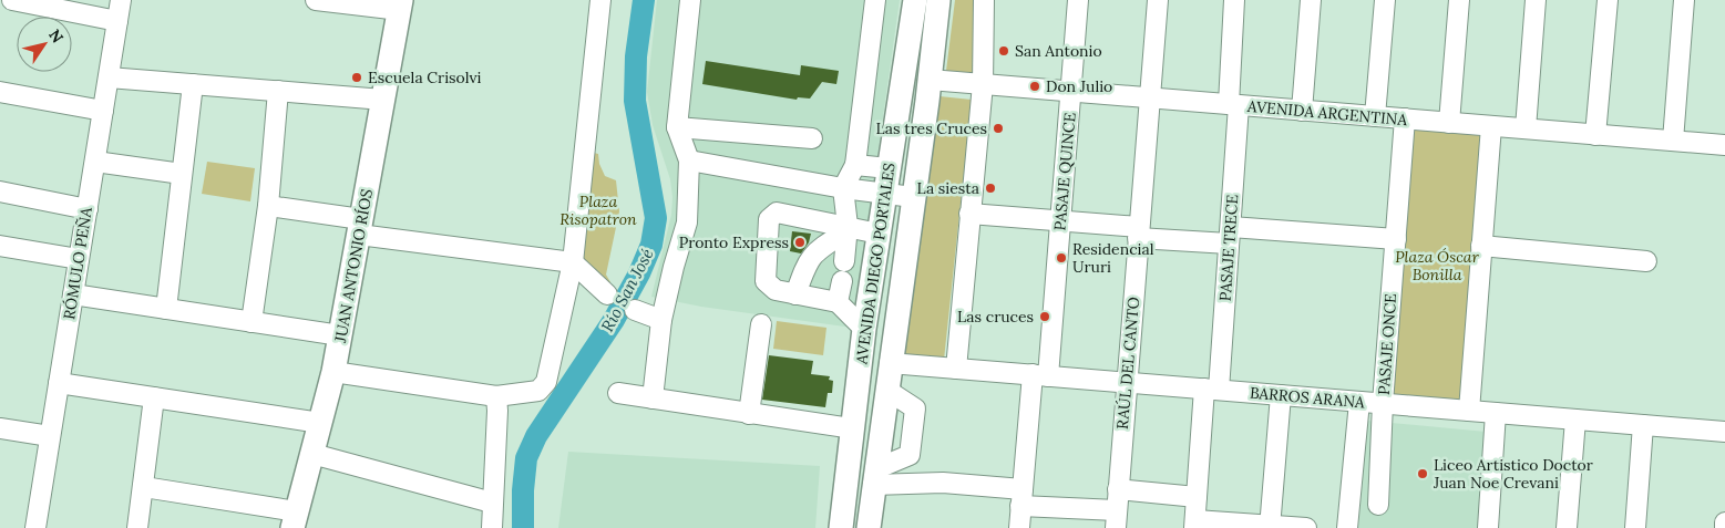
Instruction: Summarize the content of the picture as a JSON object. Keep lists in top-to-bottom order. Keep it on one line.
{"streets":{"main road":["AVENIDA DIEGO PORTALES","JUAN ANTONIO RÍOS"],"street":["AVENIDA ARGENTINA","PASAJE QUINCE","PASAJE TRECE","RÓMULO PEÑA","PASAJE ONCE","RAÚL DEL CANTO","BARROS ARANA"]},"crossings":[["AVENIDA ARGENTINA","PASAJE QUINCE"],["AVENIDA ARGENTINA","PASAJE TRECE"],["AVENIDA ARGENTINA","AVENIDA DIEGO PORTALES"],["AVENIDA ARGENTINA","PASAJE ONCE"],["AVENIDA ARGENTINA","RAÚL DEL CANTO"],["PASAJE QUINCE","BARROS ARANA"],["PASAJE TRECE","BARROS ARANA"],["AVENIDA DIEGO PORTALES","BARROS ARANA"],["PASAJE ONCE","BARROS ARANA"],["RAÚL DEL CANTO","BARROS ARANA"]],"water":["Río San José"],"parks":["Plaza Risopatron","Plaza Óscar Bonilla"],"places":["San Antonio","Escuela Crisolvi","Don Julio","Las tres Cruces","La siesta","Pronto Express","Residencial Ururi","Las cruces","Liceo Artistico Doctor Juan Noe Crevani"],"north":"top right"}
